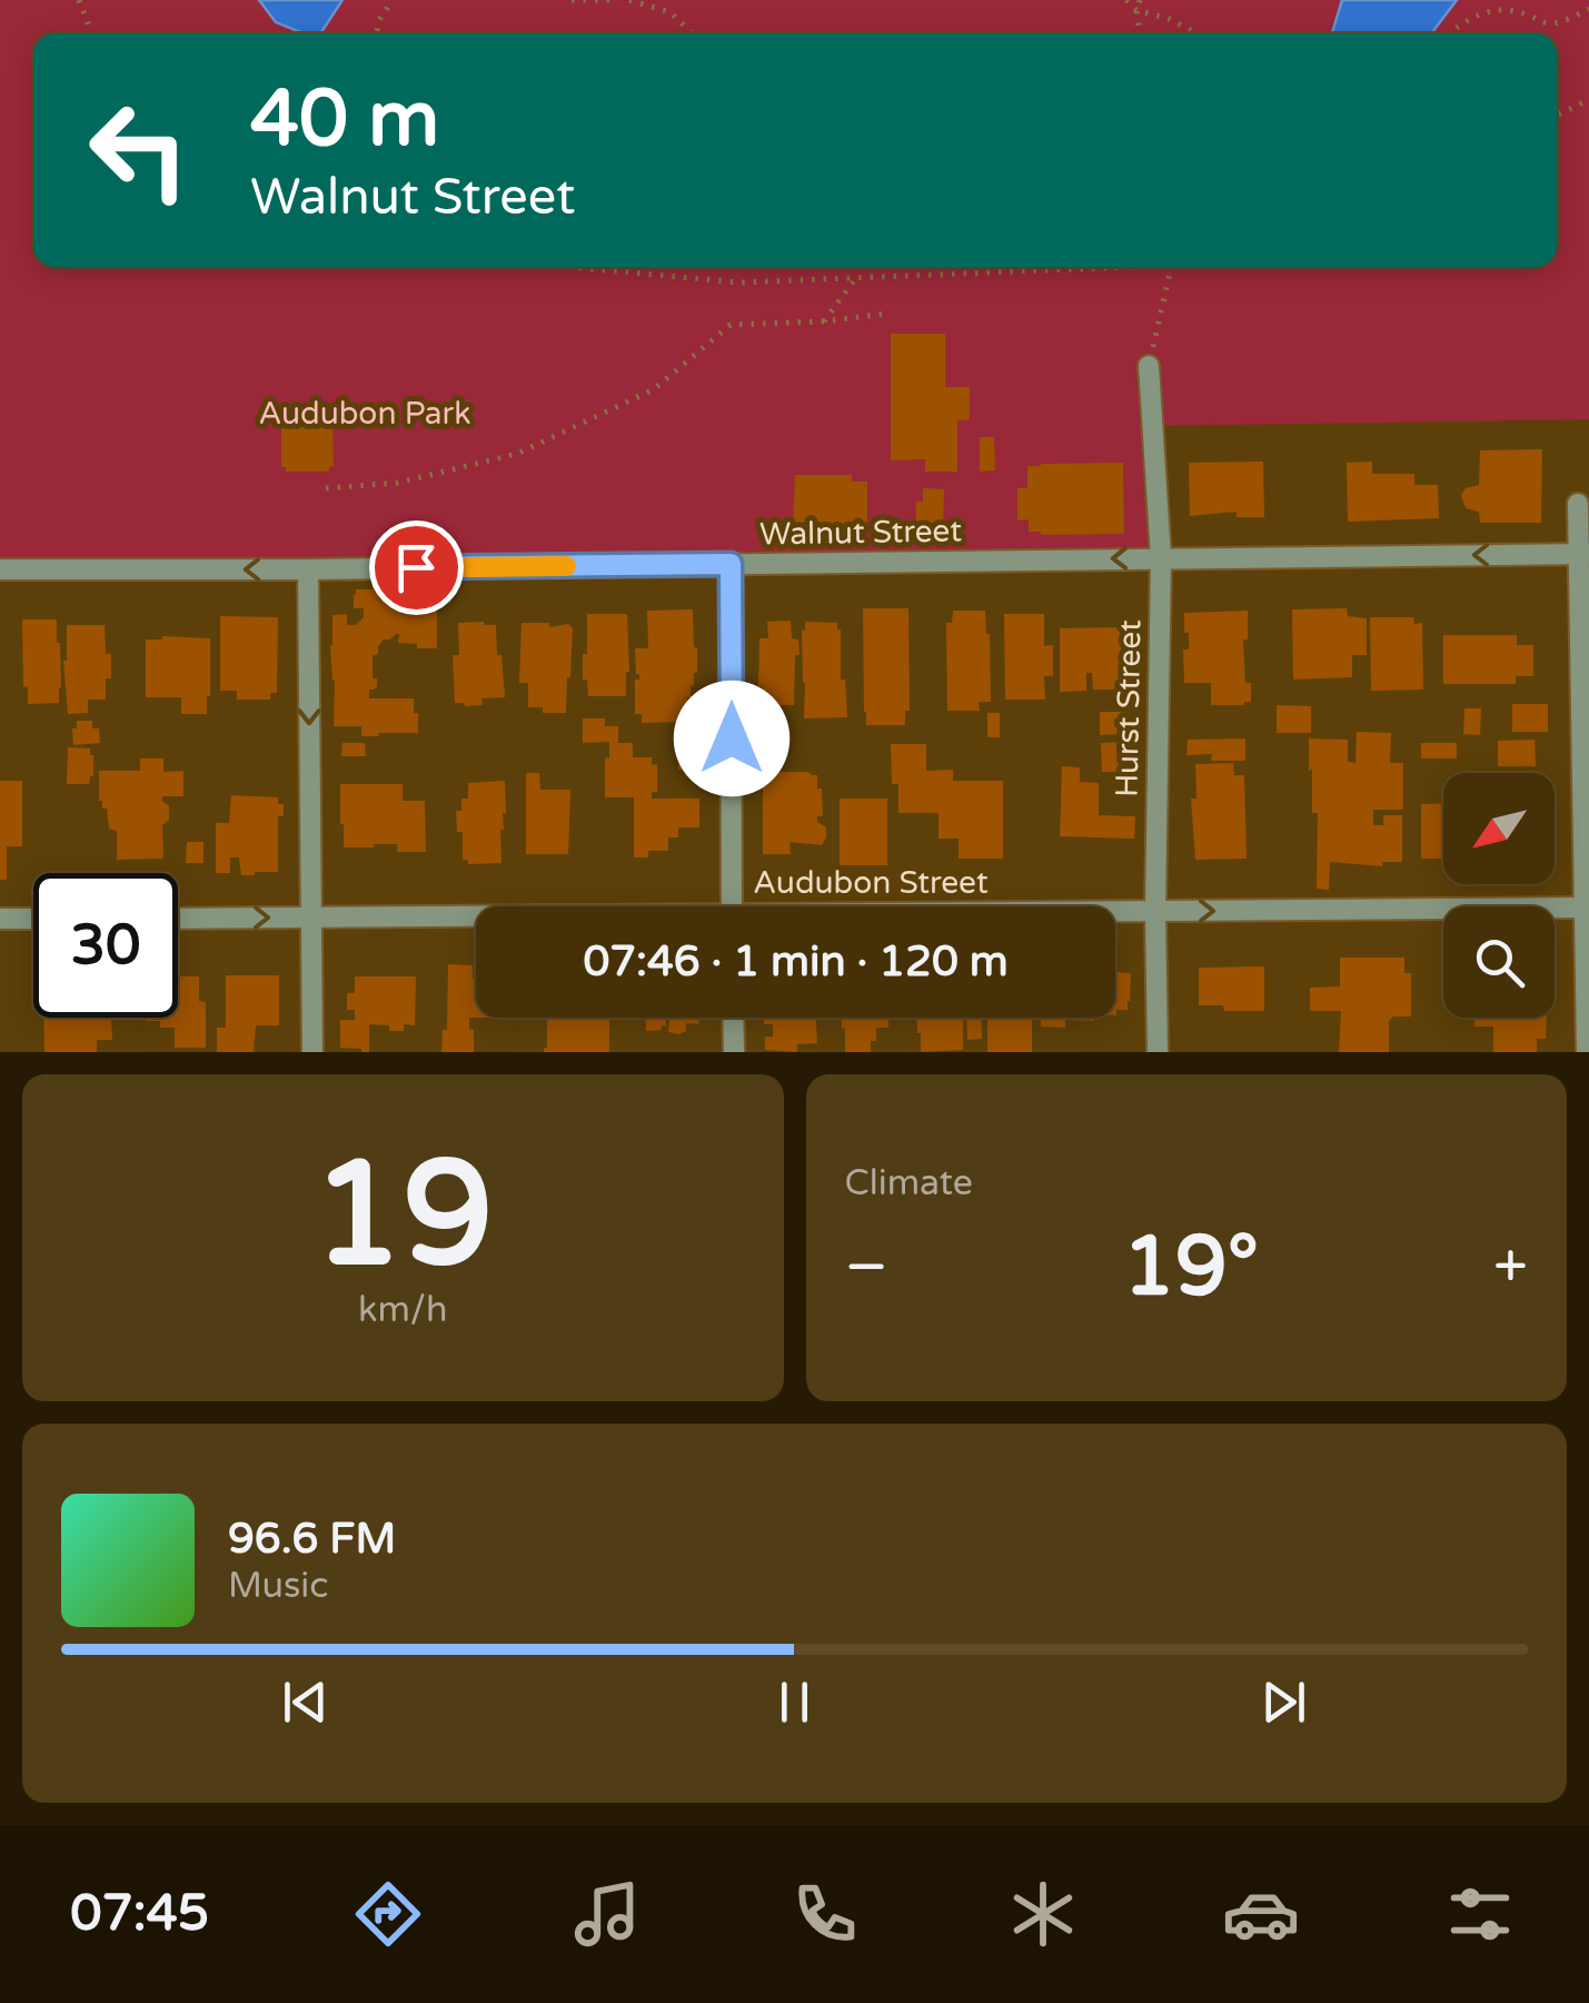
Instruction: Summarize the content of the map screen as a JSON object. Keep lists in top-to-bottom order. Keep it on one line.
{"streets":{"street":["Walnut Street","Hurst Street","Audubon Street"]},"crossings":[["Walnut Street","Hurst Street"],["Hurst Street","Audubon Street"]],"one_way":["Walnut Street","Audubon Street"],"parks":["Audubon Park"],"north":"bottom left","page":{"turn":["40 m","Walnut Street"],"limit":"30","trip":"07:46 · 1 min · 120 m","tile":[["19","km/h"],"Climate"],"heat":["−","19°","+"],"song":["96.6 FM","Music"],"tabs":"07:45"}}
